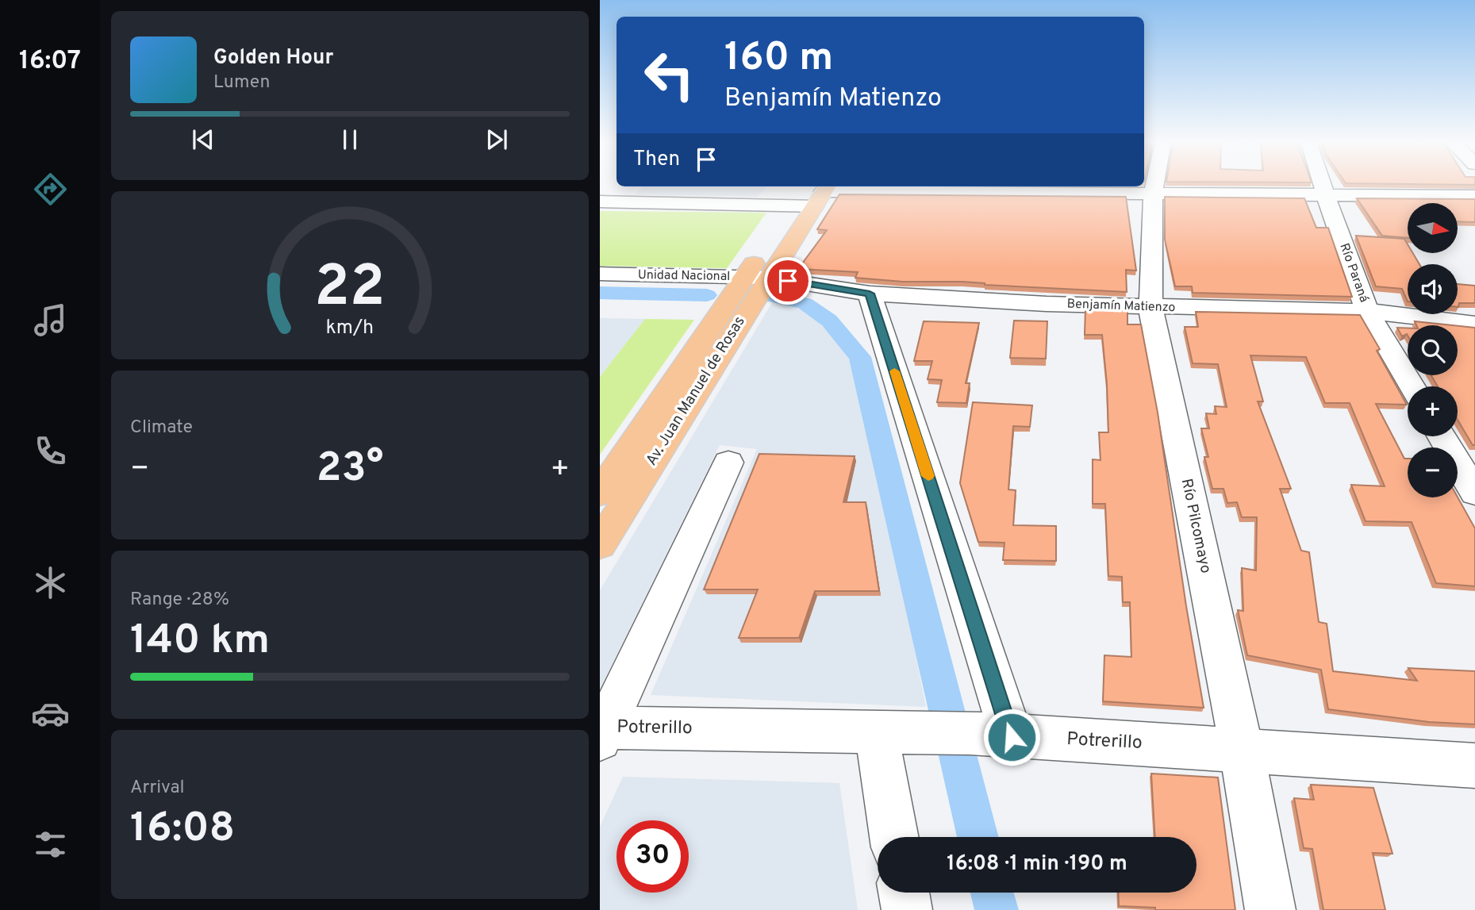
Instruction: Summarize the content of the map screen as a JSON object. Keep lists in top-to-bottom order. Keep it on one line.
{"streets":{"main road":["Av. Juan Manuel de Rosas"],"street":["Río Paraná","Unidad Nacional","Benjamín Matienzo","Río Pilcomayo","Potrerillo"]},"crossings":[["Río Paraná","Benjamín Matienzo"],["Unidad Nacional","Benjamín Matienzo"],["Unidad Nacional","Av. Juan Manuel de Rosas"],["Benjamín Matienzo","Av. Juan Manuel de Rosas"],["Benjamín Matienzo","Río Pilcomayo"],["Río Pilcomayo","Potrerillo"]],"north":"right","page":{"tabs":"16:07","turn":["160 m","Benjamín Matienzo"],"song":["Golden Hour","Lumen"],"then":"Then","map_buttons":["+","−"],"tile":["Climate",["Range · 28%","140 km"],["Arrival","16:08"]],"heat":["−","23°","+"],"limit":"30","trip":"16:08 · 1 min · 190 m","gauge":["22","km/h"]}}
